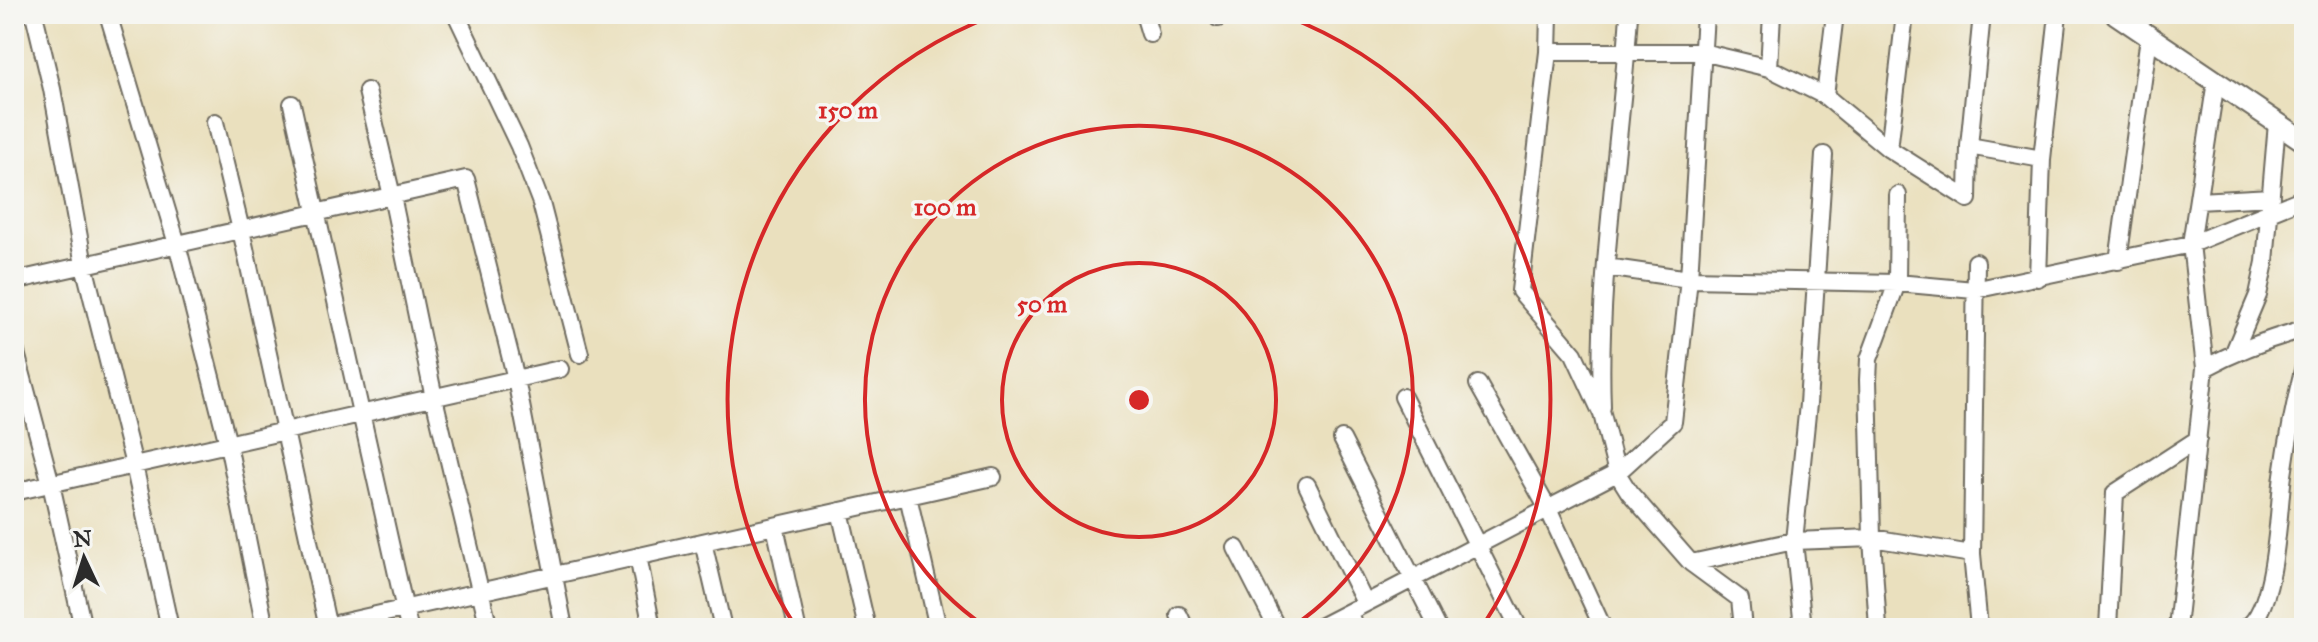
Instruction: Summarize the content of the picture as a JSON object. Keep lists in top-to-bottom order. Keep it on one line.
{"north":"top","rings":["150 m","100 m","50 m"]}
